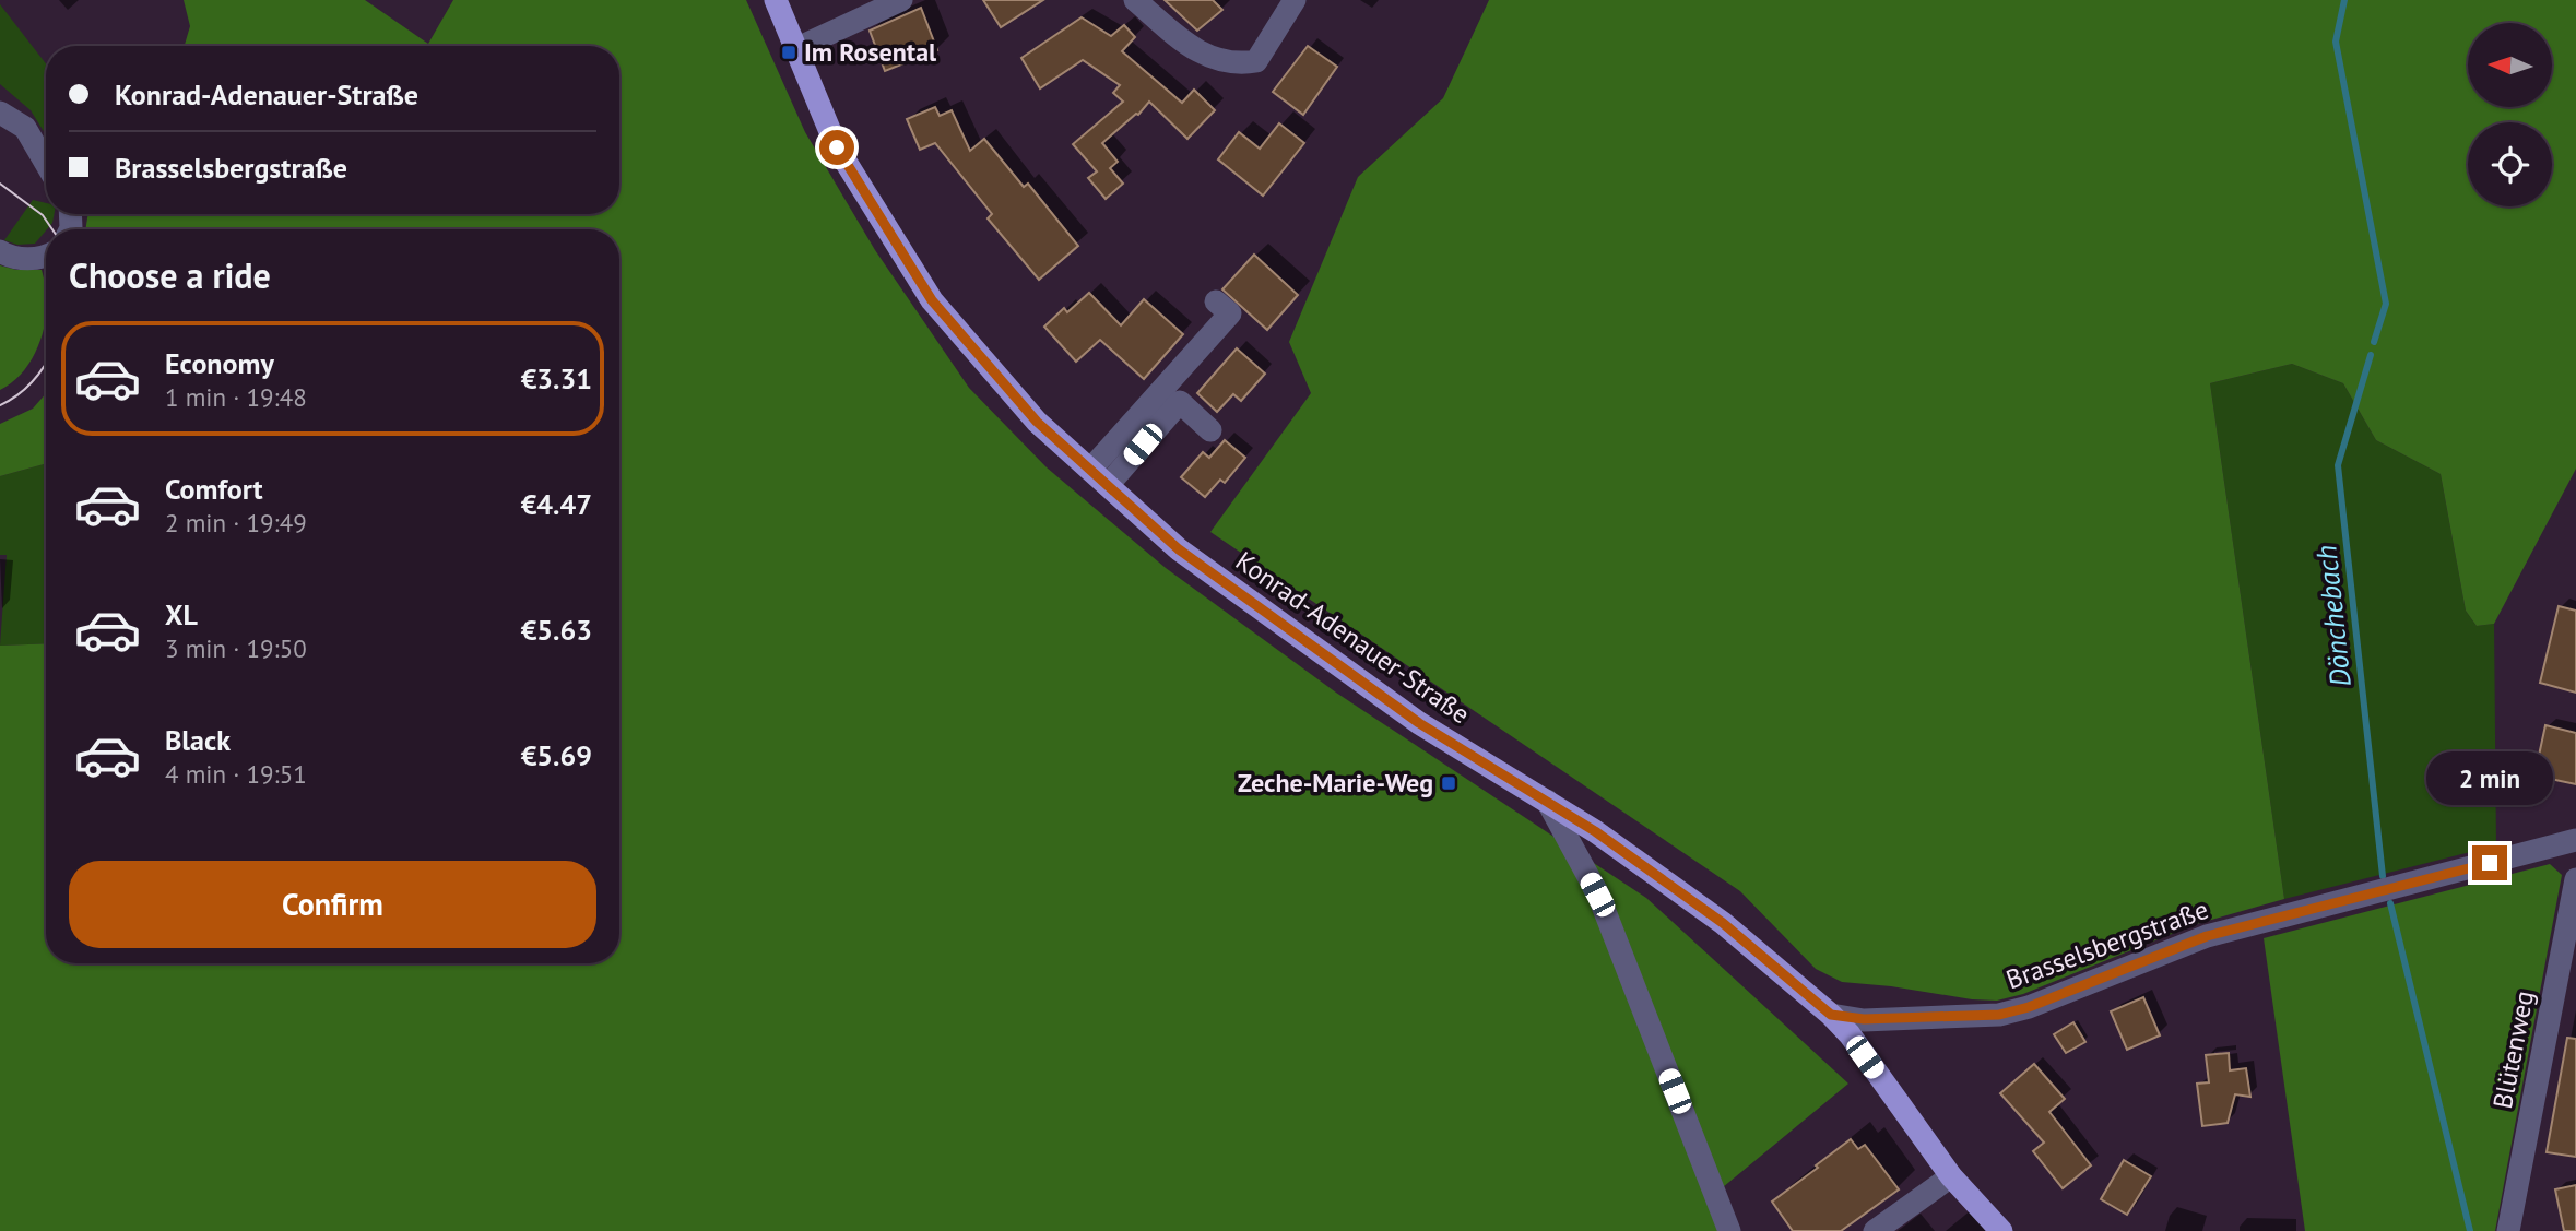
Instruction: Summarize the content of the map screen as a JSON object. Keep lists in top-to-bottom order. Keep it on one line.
{"streets":{"main road":["Konrad-Adenauer-Straße"],"street":["Brasselsbergstraße","Blütenweg"]},"crossings":[["Konrad-Adenauer-Straße","Brasselsbergstraße"]],"water":["Dönchebach"],"places":{"transit":["Im Rosental","Zeche-Marie-Weg"]},"north":"left","page":{"banner":["Konrad-Adenauer-Straße","Brasselsbergstraße"],"heading":"Choose a ride","list":[{"name":"Economy","note":"1 min · 19:48","value":"€3.31"},{"name":"Comfort","note":"2 min · 19:49","value":"€4.47"},{"name":"XL","note":"3 min · 19:50","value":"€5.63"},{"name":"Black","note":"4 min · 19:51","value":"€5.69"}],"bubble":"2 min","buttons":"Confirm"}}
